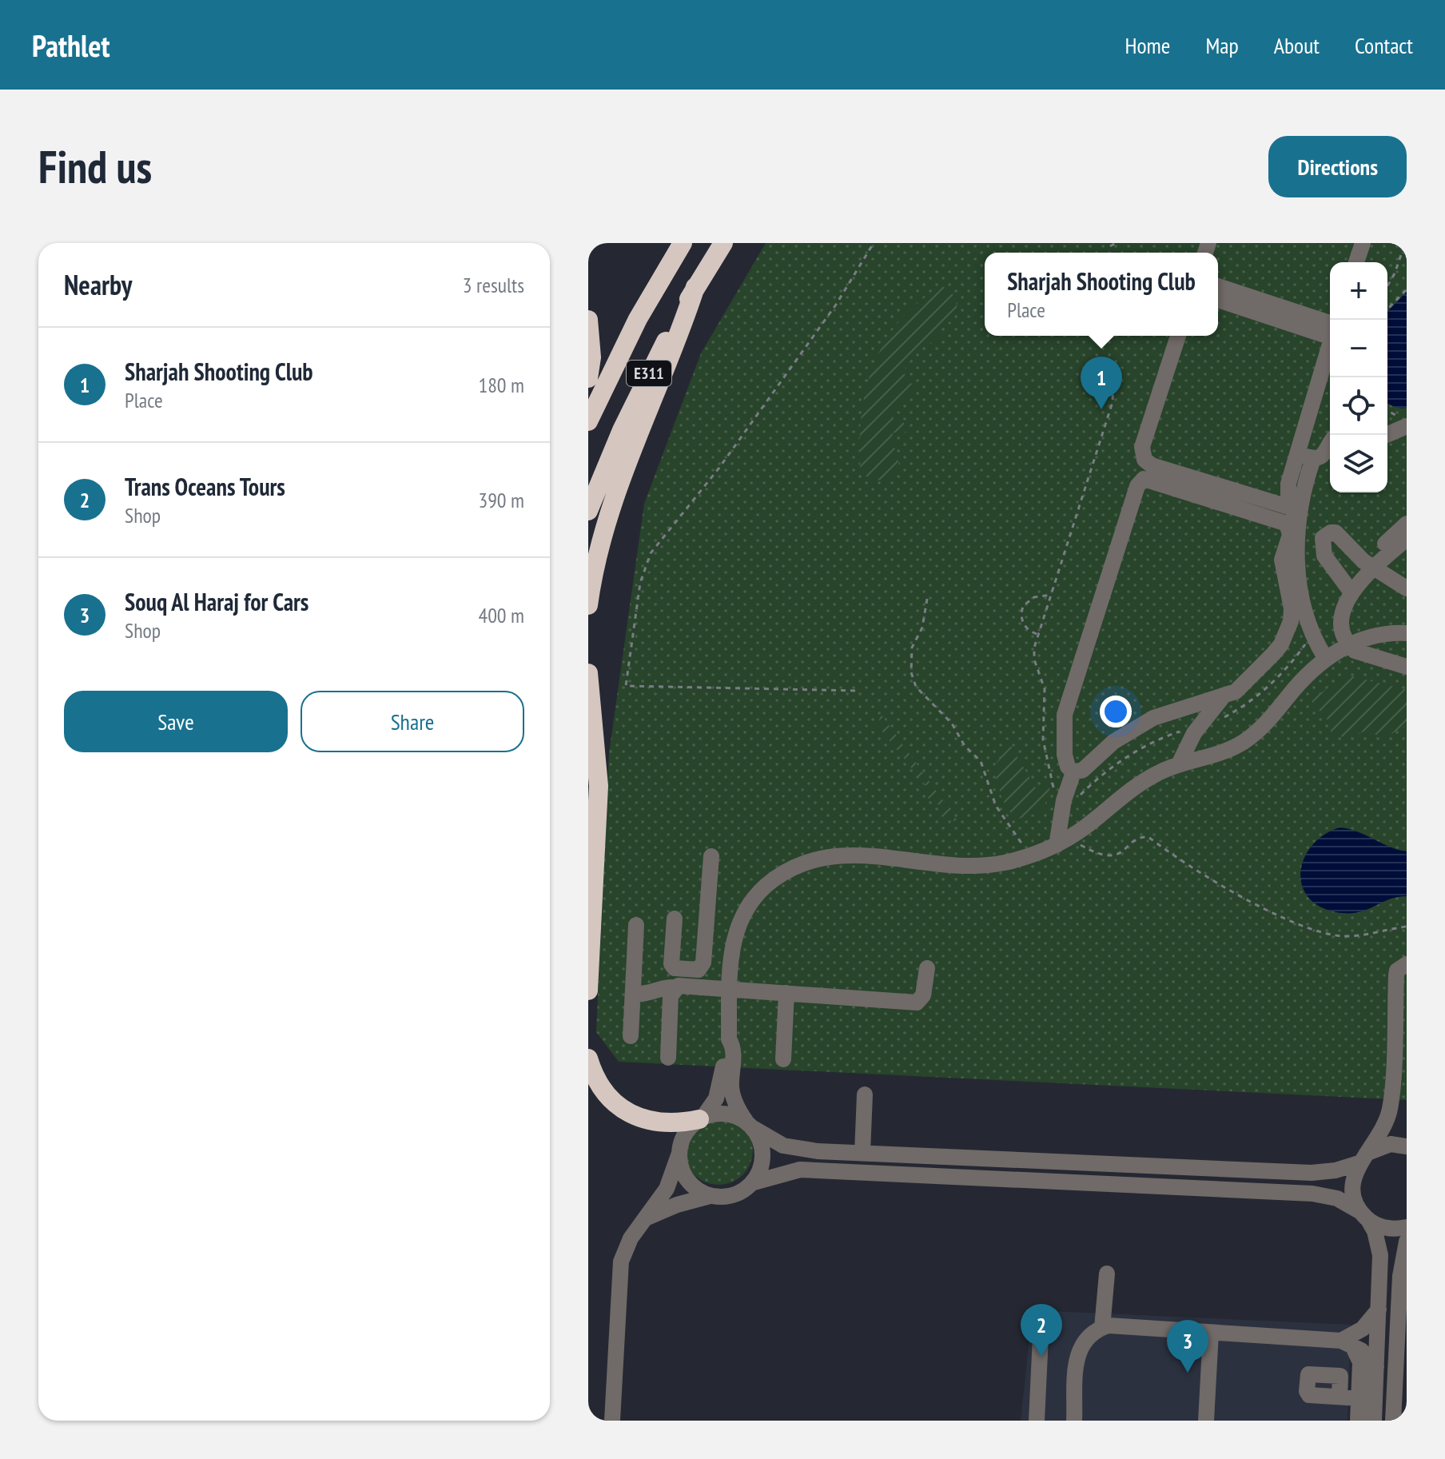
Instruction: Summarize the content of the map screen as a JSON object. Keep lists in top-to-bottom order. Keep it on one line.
{"streets":{"highway":["E311"]},"page":{"header":"Pathlet","nav":["Home","Map","About","Contact"],"buttons":["Directions",["Save","Share"]],"title":"Find us","heading":["Nearby","3 results"],"popup":["Sharjah Shooting Club","Place"],"map_buttons":["+","−"],"list":[{"mark":"1","name":"Sharjah Shooting Club","note":"Place","value":"180 m"},{"mark":"2","name":"Trans Oceans Tours","note":"Shop","value":"390 m"},{"mark":"3","name":"Souq Al Haraj for Cars","note":"Shop","value":"400 m"}],"pins":["1","2","3"]}}
